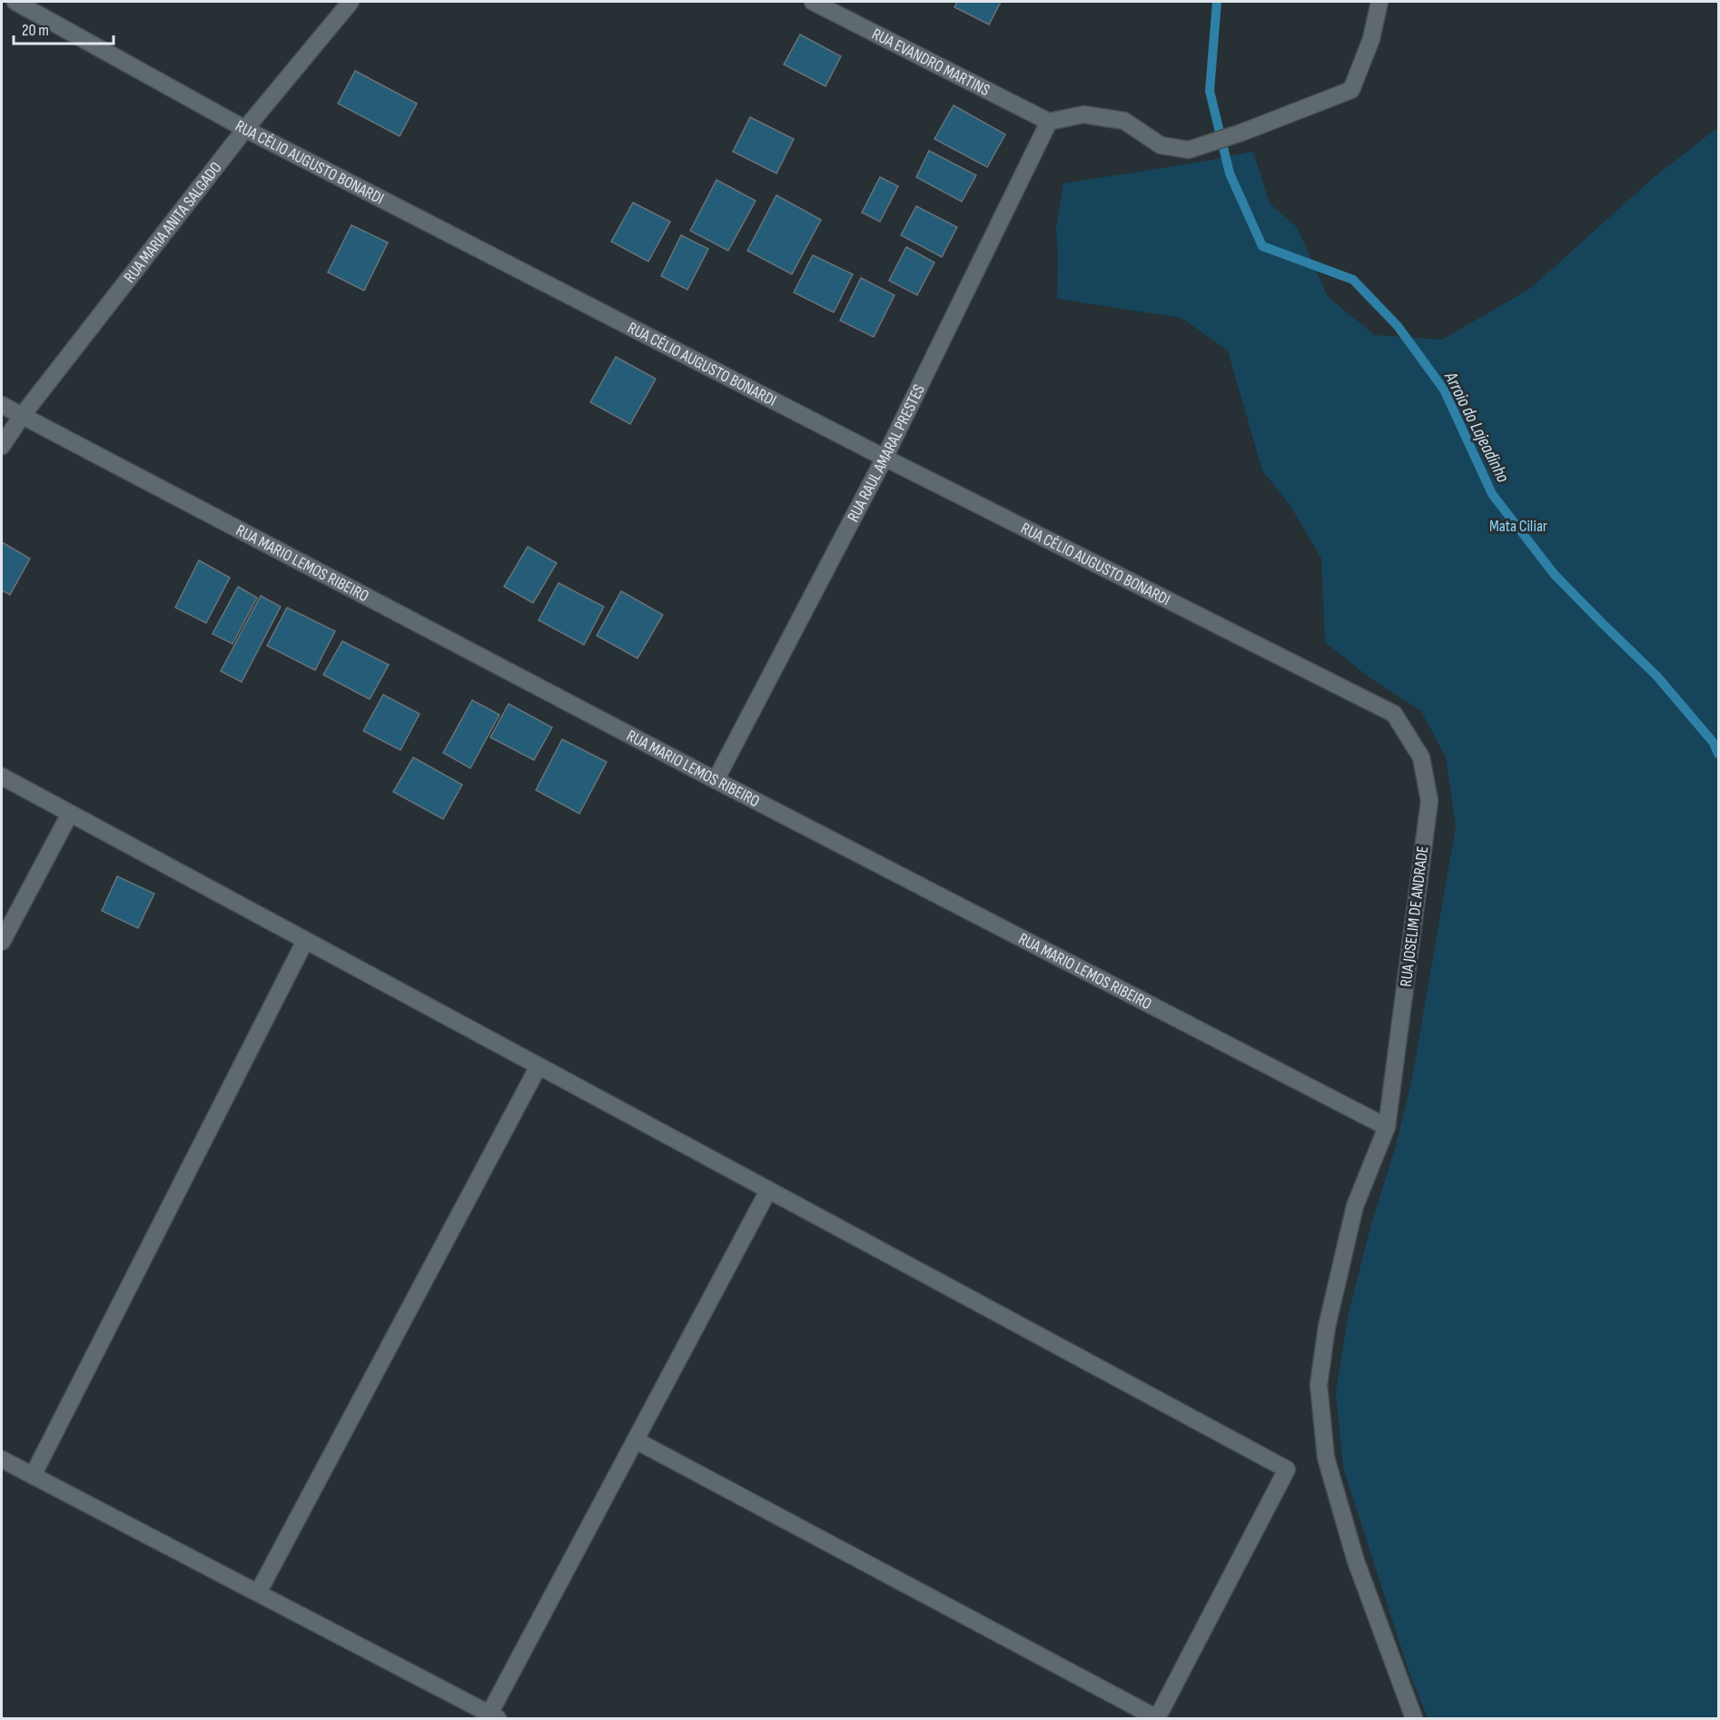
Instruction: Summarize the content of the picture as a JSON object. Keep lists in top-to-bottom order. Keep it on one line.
{"streets":{"street":["RUA EVANDRO MARTINS","RUA CÉLIO AUGUSTO BONARDI","RUA MARIA ANITA SALGADO","RUA RAUL AMARAL PRESTES","RUA MARIO LEMOS RIBEIRO","RUA JOSELIM DE ANDRADE"]},"crossings":[["RUA EVANDRO MARTINS","RUA RAUL AMARAL PRESTES"],["RUA CÉLIO AUGUSTO BONARDI","RUA MARIA ANITA SALGADO"],["RUA CÉLIO AUGUSTO BONARDI","RUA RAUL AMARAL PRESTES"],["RUA CÉLIO AUGUSTO BONARDI","RUA JOSELIM DE ANDRADE"],["RUA MARIA ANITA SALGADO","RUA MARIO LEMOS RIBEIRO"],["RUA RAUL AMARAL PRESTES","RUA MARIO LEMOS RIBEIRO"],["RUA MARIO LEMOS RIBEIRO","RUA JOSELIM DE ANDRADE"]],"water":["Arroio do Lajeadinho"],"parks":["Mata Ciliar"],"scale_bar":"20 m"}
